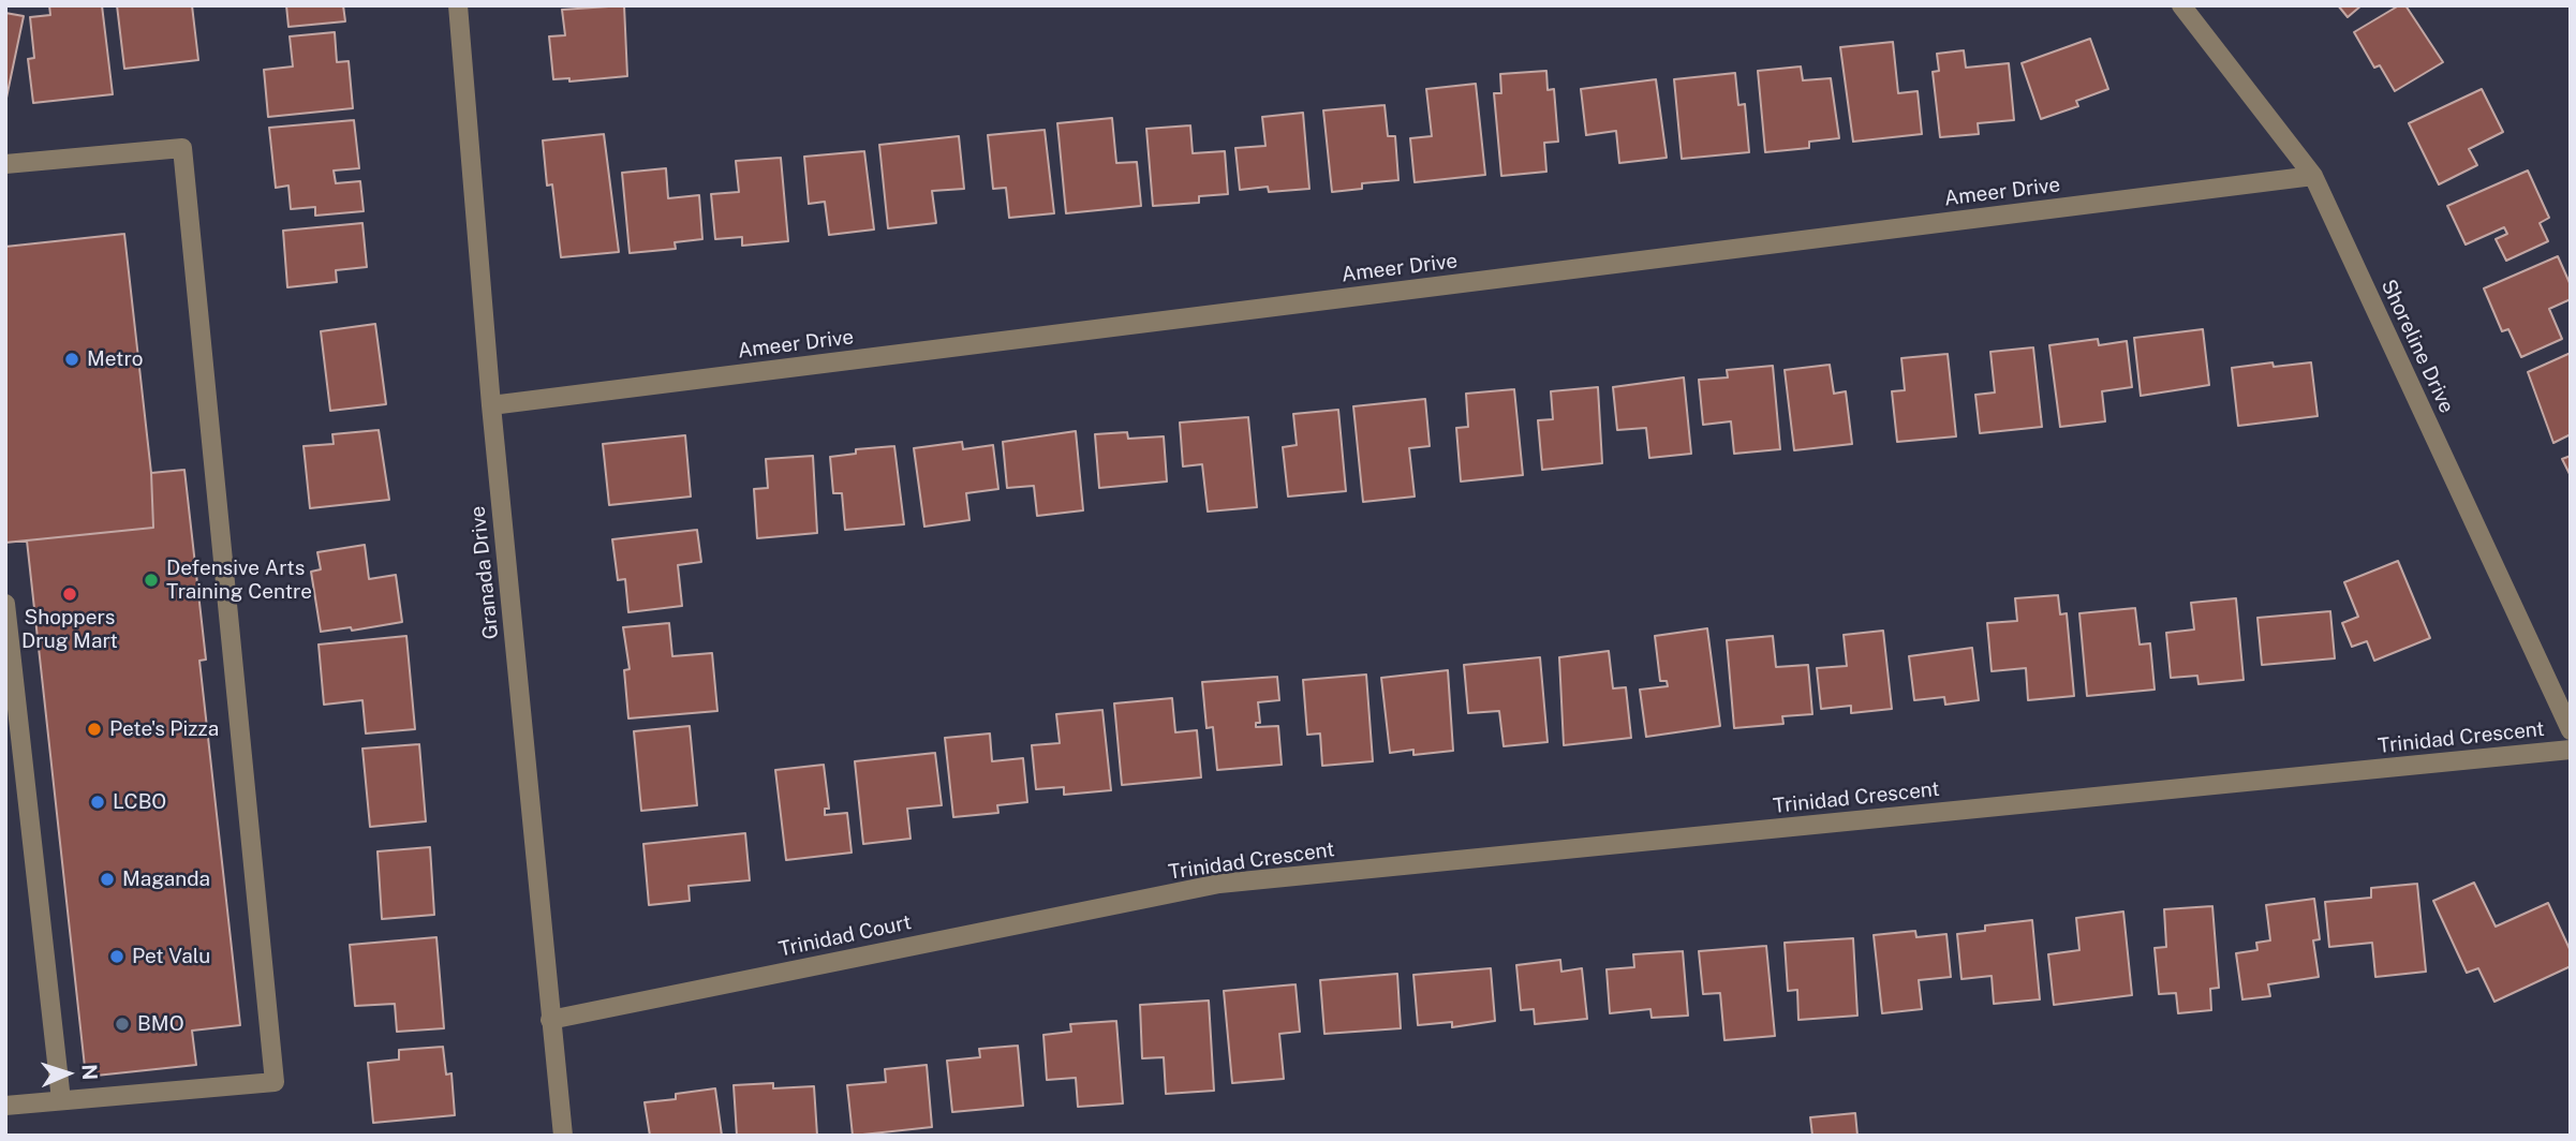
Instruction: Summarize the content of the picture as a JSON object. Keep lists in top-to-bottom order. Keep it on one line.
{"streets":{"street":["Ameer Drive","Shoreline Drive","Granada Drive","Trinidad Crescent","Trinidad Court"]},"crossings":[["Ameer Drive","Shoreline Drive"],["Ameer Drive","Granada Drive"],["Granada Drive","Trinidad Court"],["Trinidad Crescent","Trinidad Court"]],"places":["Metro","Defensive Arts Training Centre","Shoppers Drug Mart","Pete's Pizza","LCBO","Maganda","Pet Valu","BMO"],"north":"right"}
